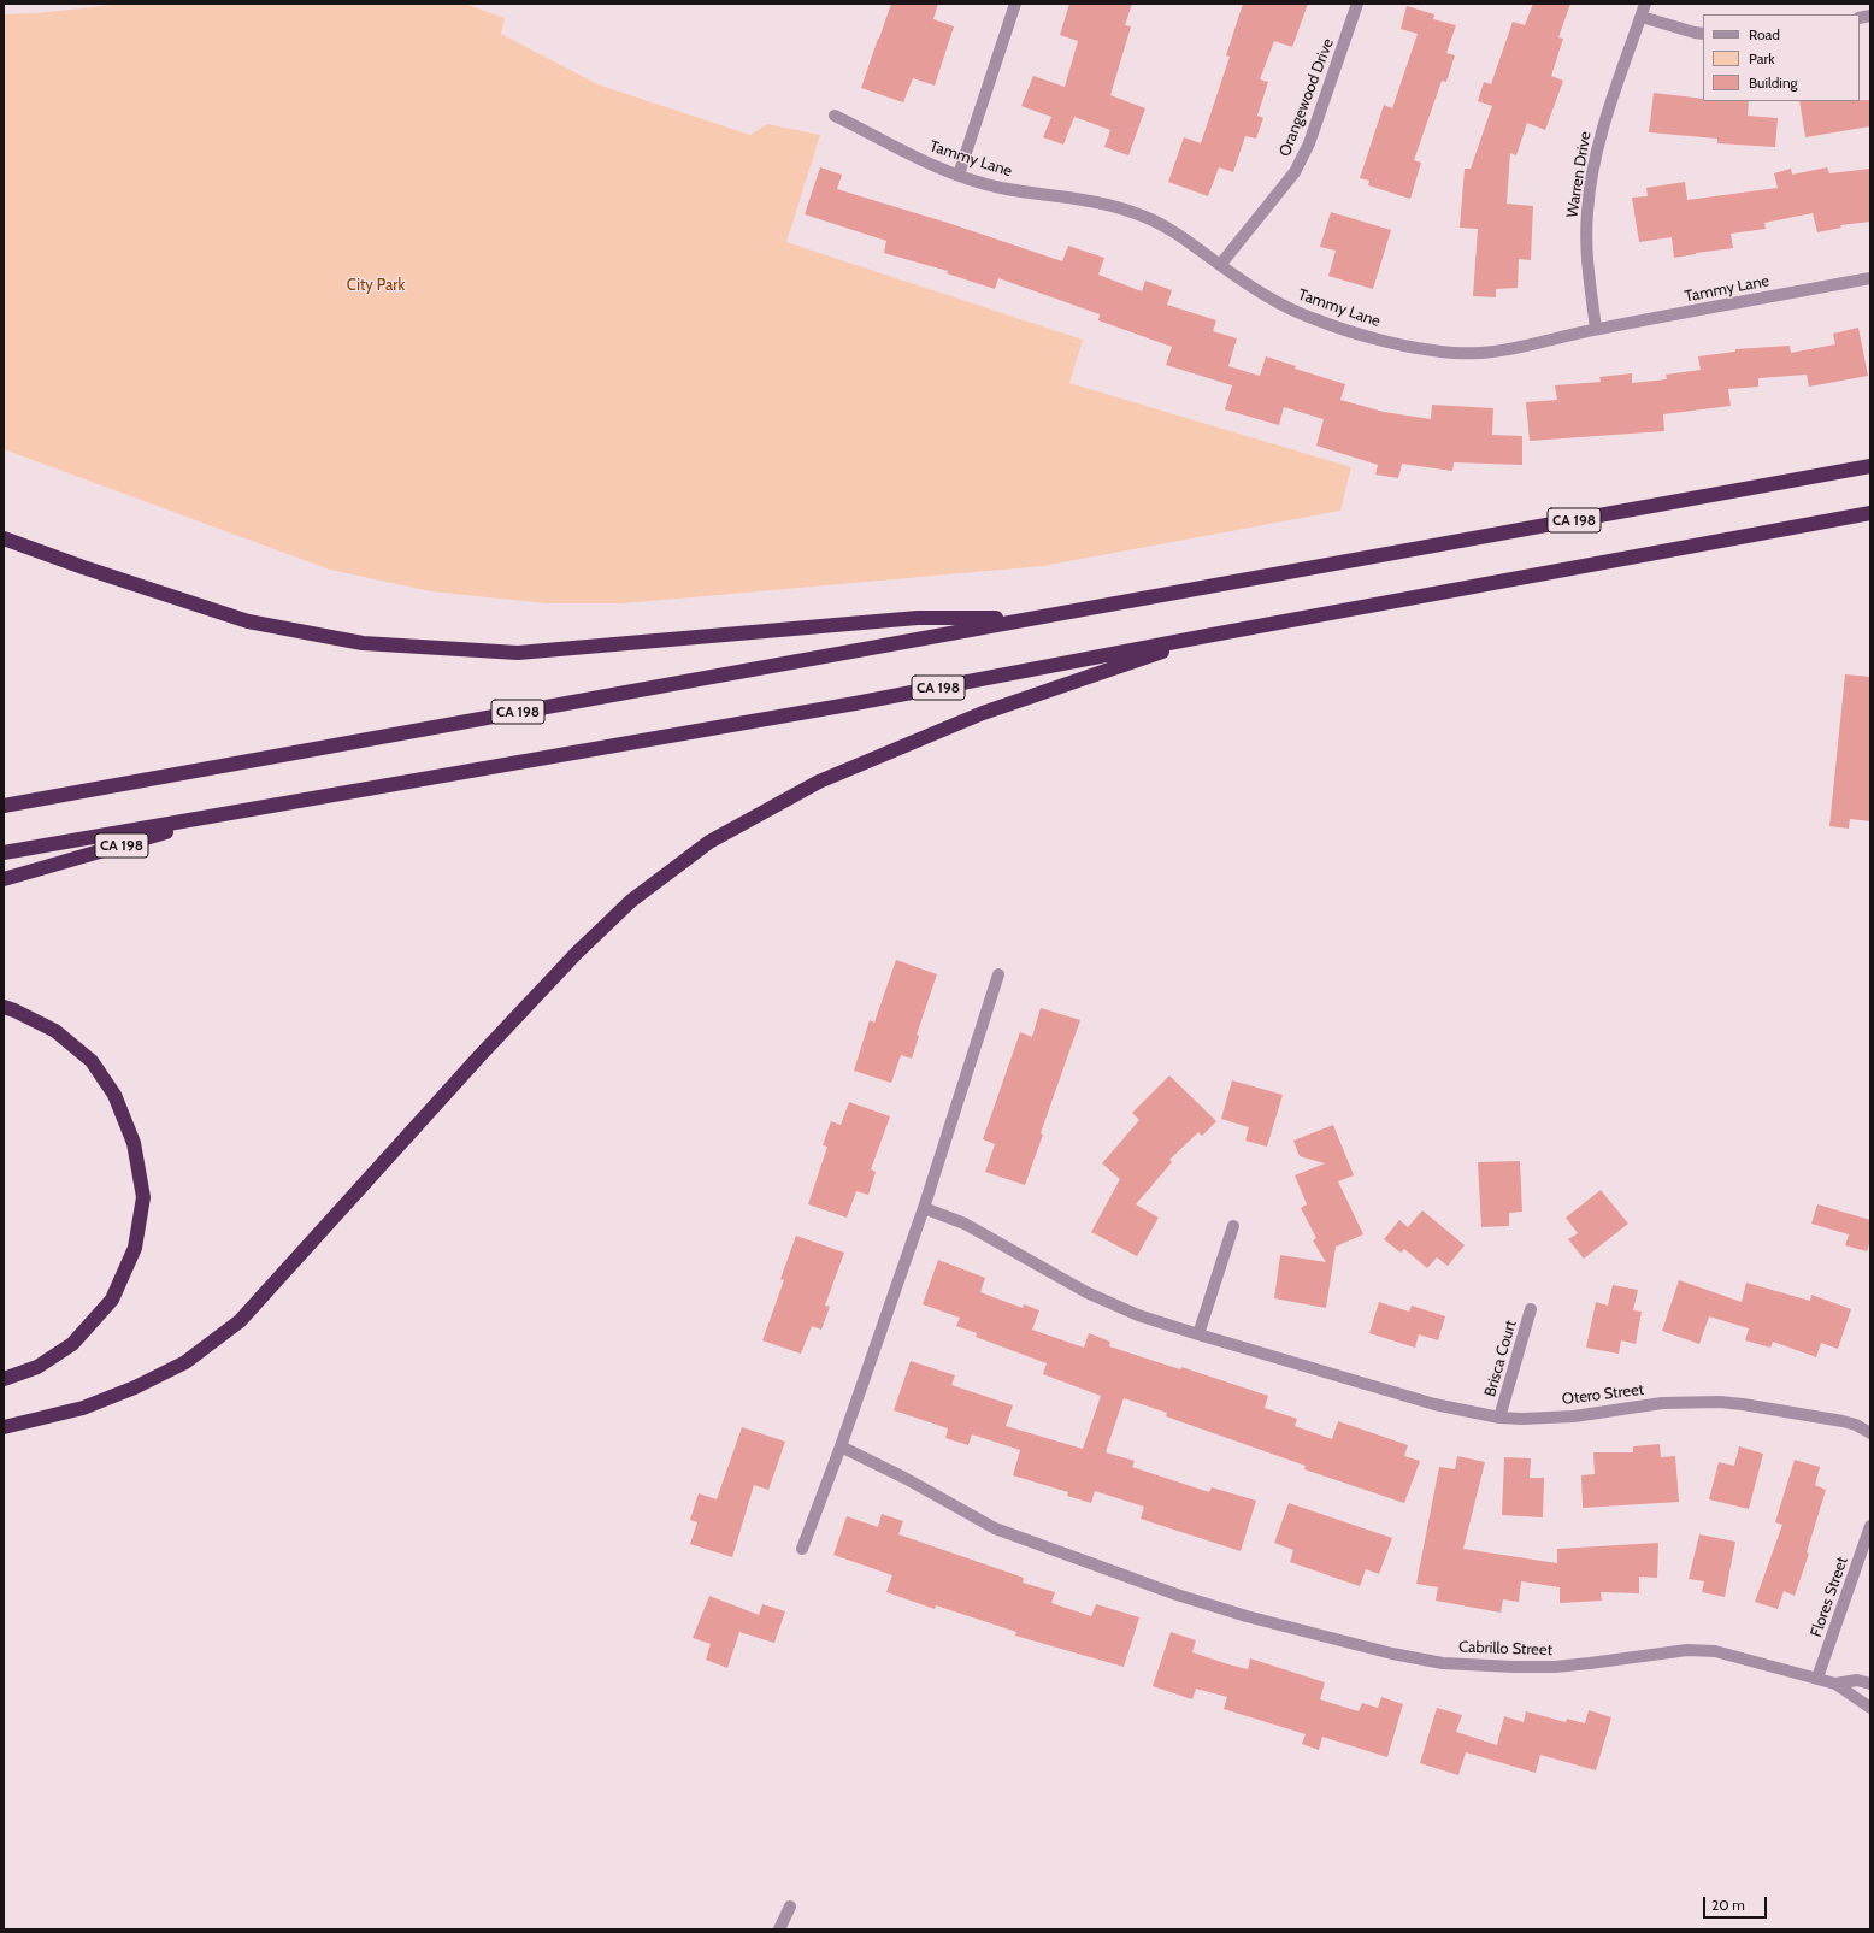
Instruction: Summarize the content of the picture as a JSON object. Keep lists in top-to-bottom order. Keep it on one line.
{"streets":{"highway":["CA 198"],"street":["Orangewood Drive","Tammy Lane","Warren Drive","Brisca Court","Otero Street","Flores Street","Cabrillo Street"]},"crossings":[["Orangewood Drive","Tammy Lane"],["Tammy Lane","Warren Drive"],["Brisca Court","Otero Street"],["Flores Street","Cabrillo Street"]],"parks":["City Park"],"legend":["Road","Park","Building"],"scale_bar":"20 m"}
